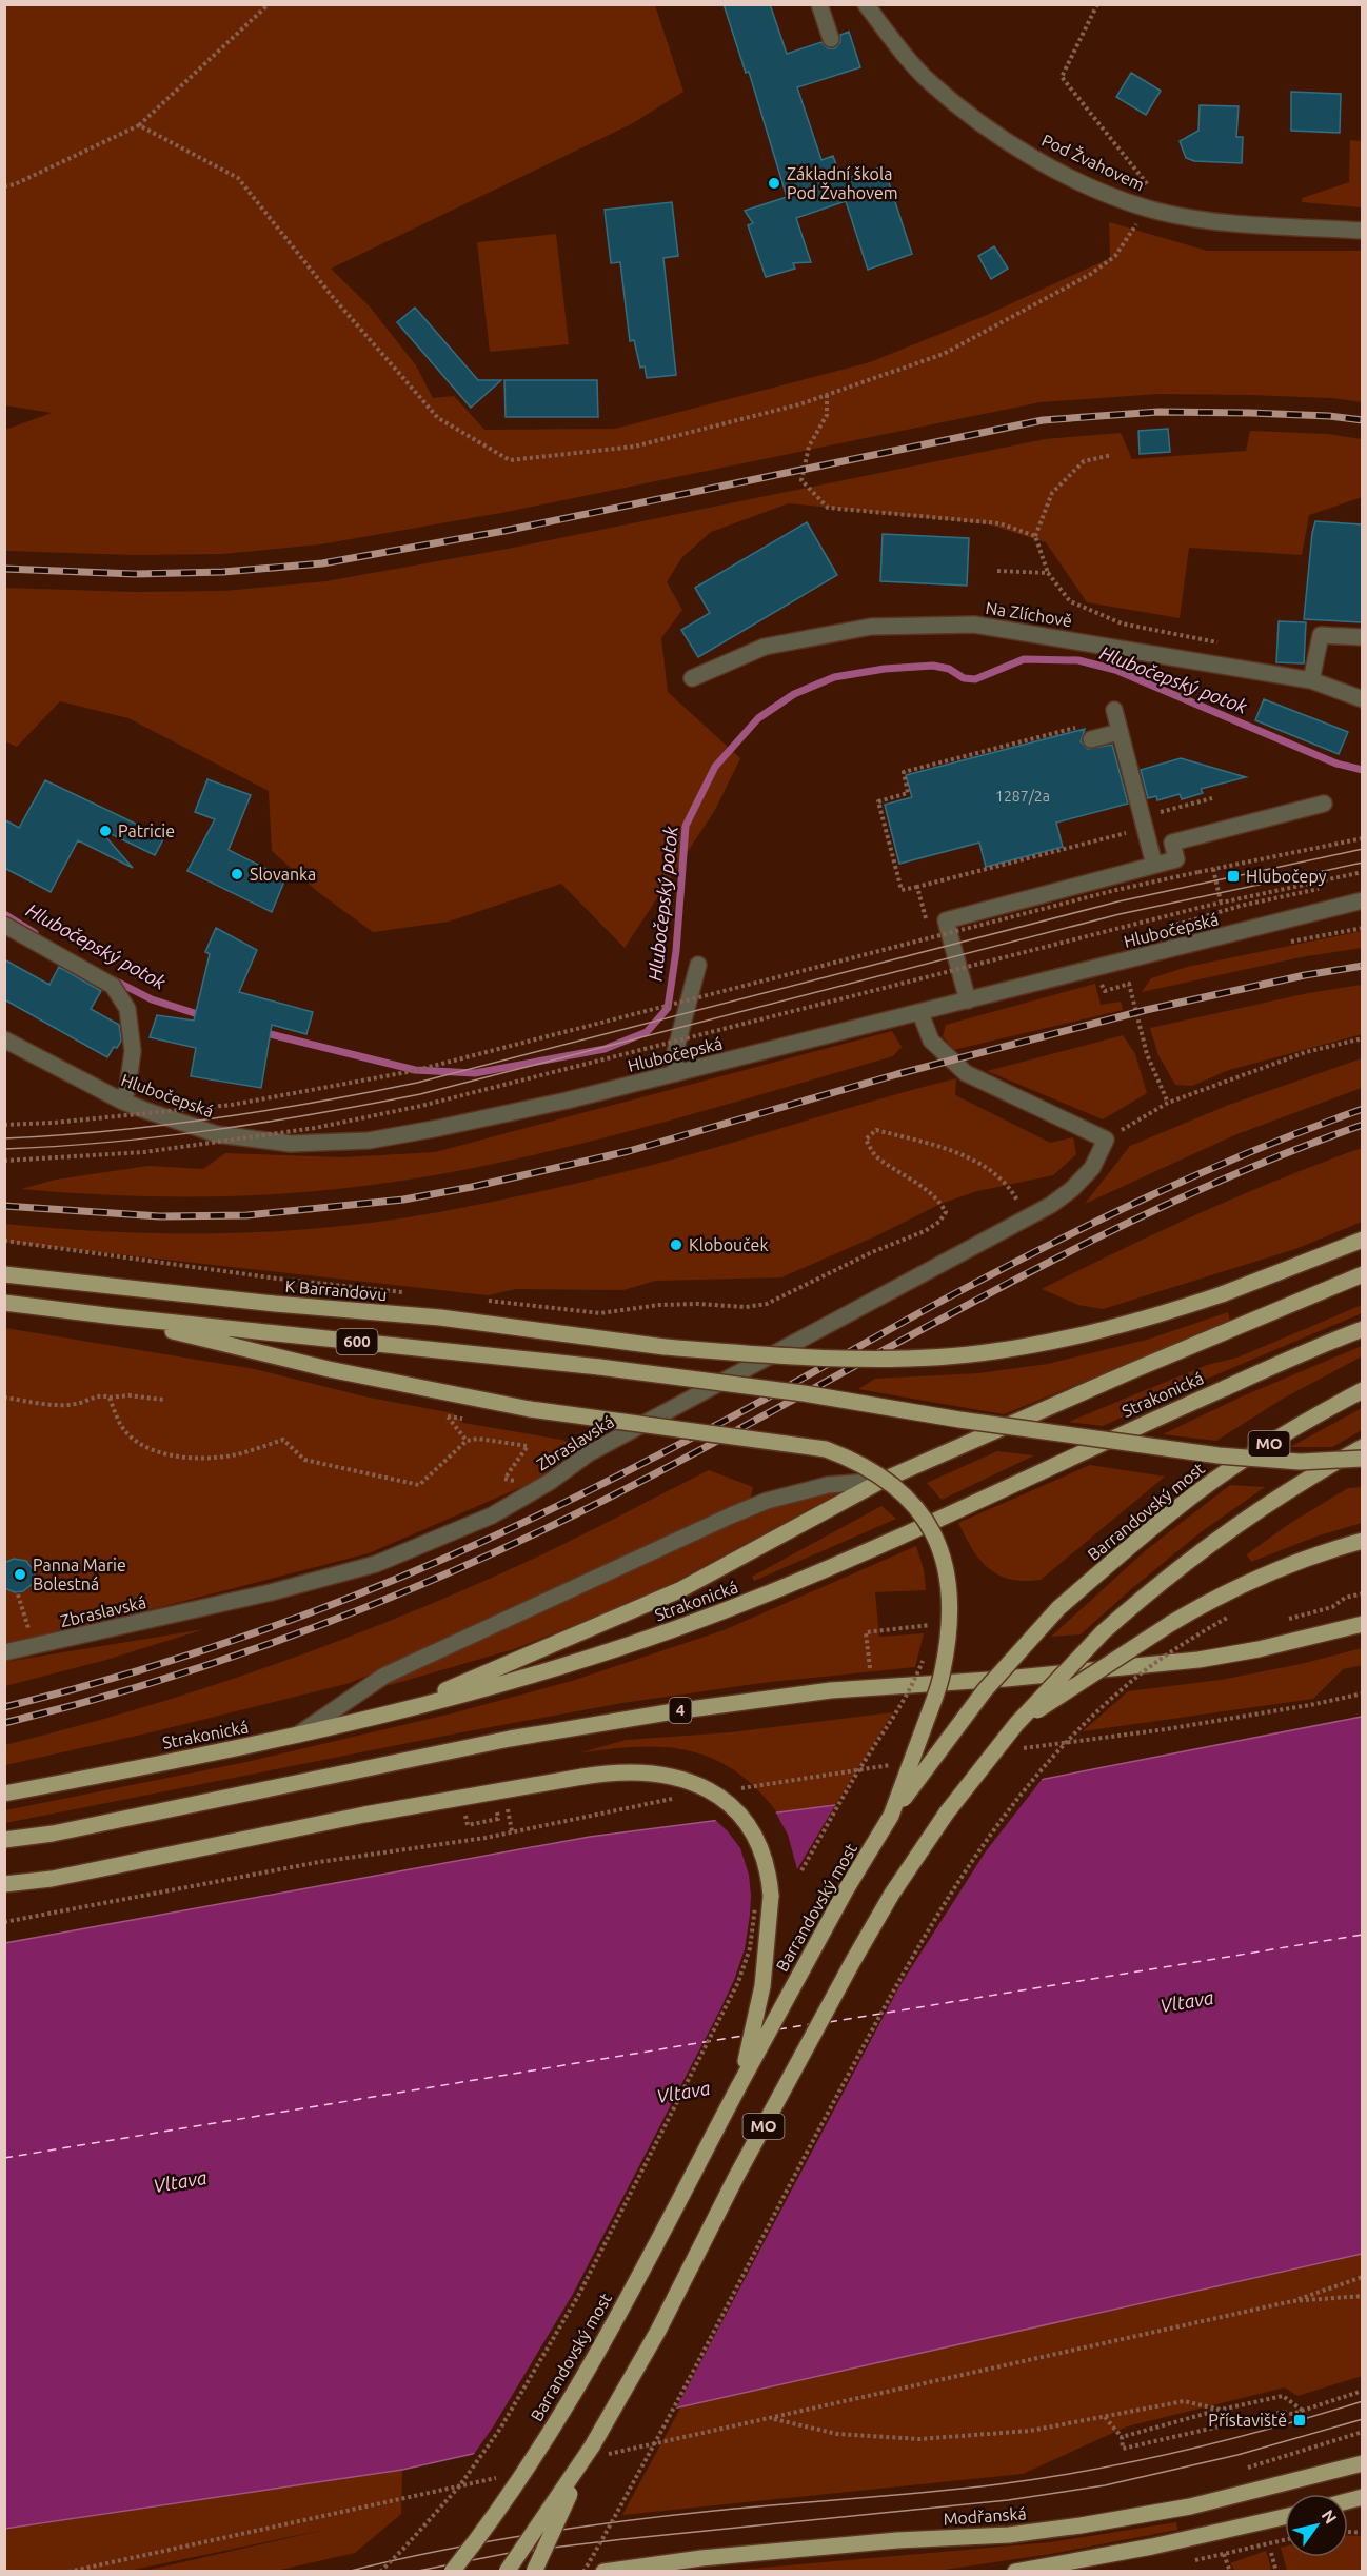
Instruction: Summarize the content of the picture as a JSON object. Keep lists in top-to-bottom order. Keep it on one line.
{"streets":{"main road":["K Barrandovu","600","Strakonická","MO","Barrandovský most","4","Modřanská"],"street":["Pod Žvahovem","Na Zlíchově","Hlubočepská","Zbraslavská"]},"water":["Hlubočepský potok","Vltava"],"places":{"other":["Základní škola Pod Žvahovem","Patricie","Slovanka","Klobouček","Panna Marie Bolestná"],"transit":["Hlubočepy","Přístaviště"]},"house_numbers":["1287/2a"],"north":"top right"}
